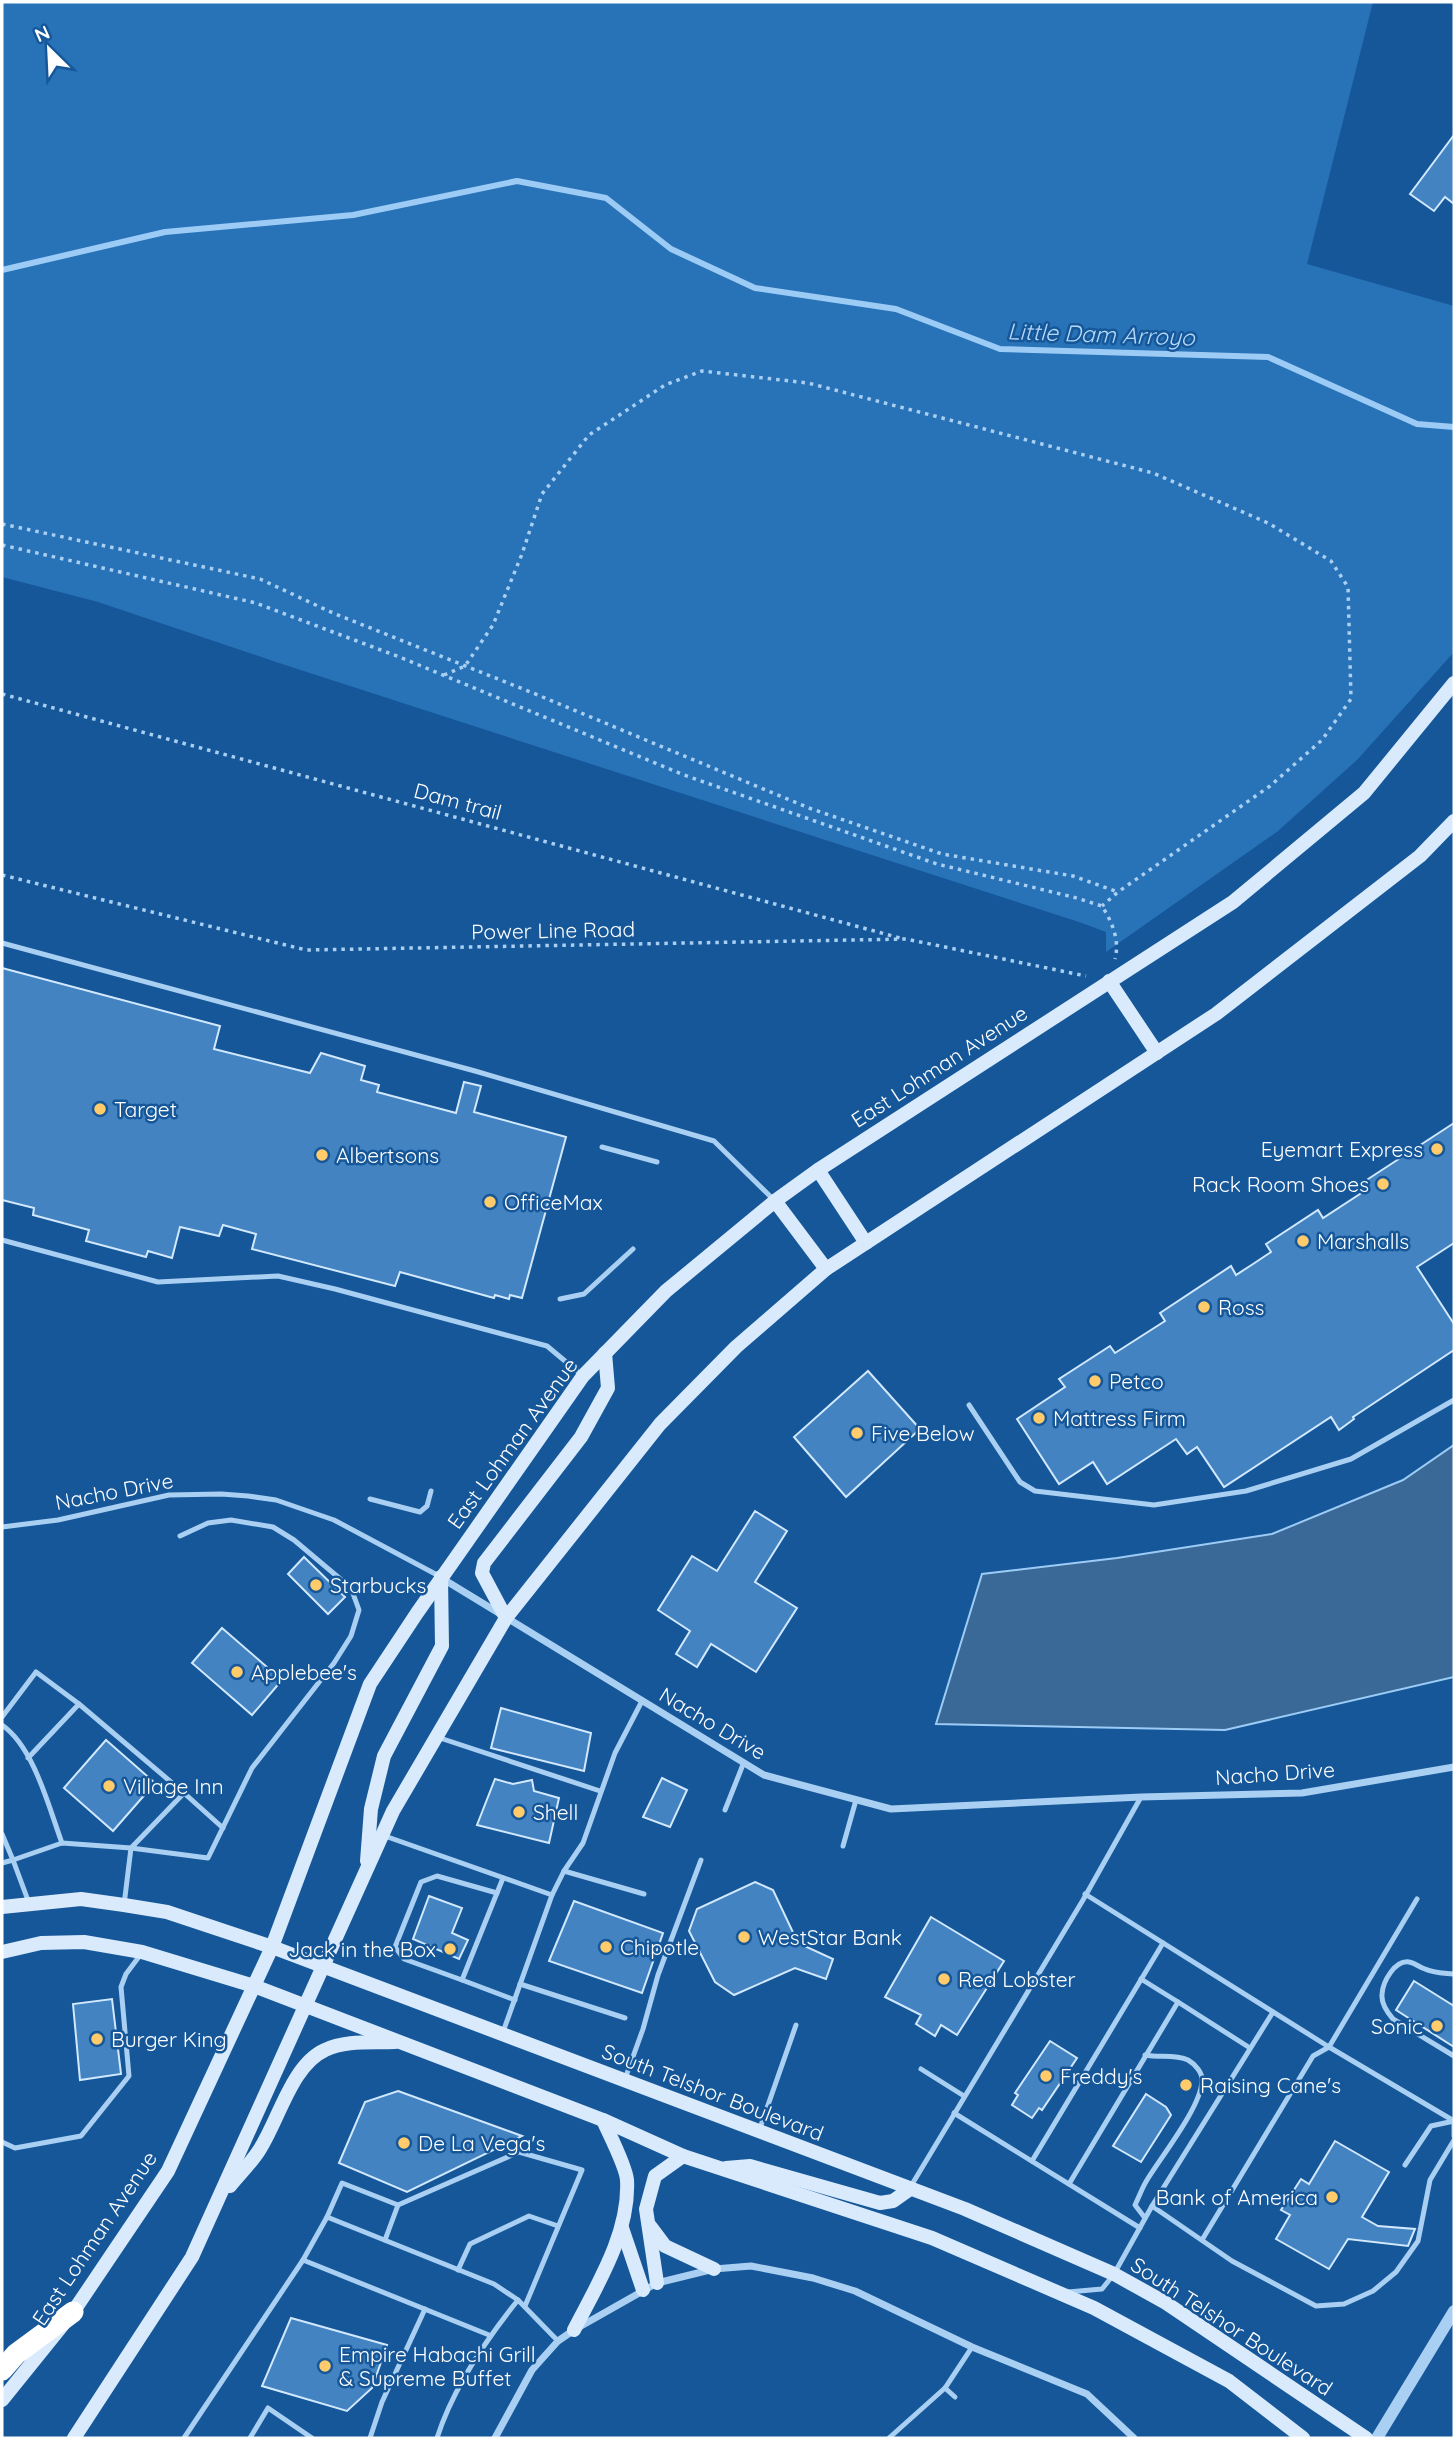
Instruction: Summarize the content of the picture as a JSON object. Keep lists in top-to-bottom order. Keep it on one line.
{"streets":{"main road":["East Lohman Avenue","South Telshor Boulevard"],"street":["Nacho Drive"],"path":["Dam trail","Power Line Road"]},"crossings":[["Dam trail","Power Line Road"],["Power Line Road","East Lohman Avenue"],["East Lohman Avenue","Nacho Drive"],["East Lohman Avenue","South Telshor Boulevard"]],"water":["Little Dam Arroyo"],"places":["Target","Eyemart Express","Albertsons","Rack Room Shoes","OfficeMax","Marshalls","Ross","Petco","Mattress Firm","Five Below","Starbucks","Applebee's","Village Inn","Shell","WestStar Bank","Chipotle","Jack in the Box","Red Lobster","Sonic","Burger King","Freddy's","Raising Cane's","De La Vega's","Bank of America","Empire Habachi Grill & Supreme Buffet"],"north":"top left"}
